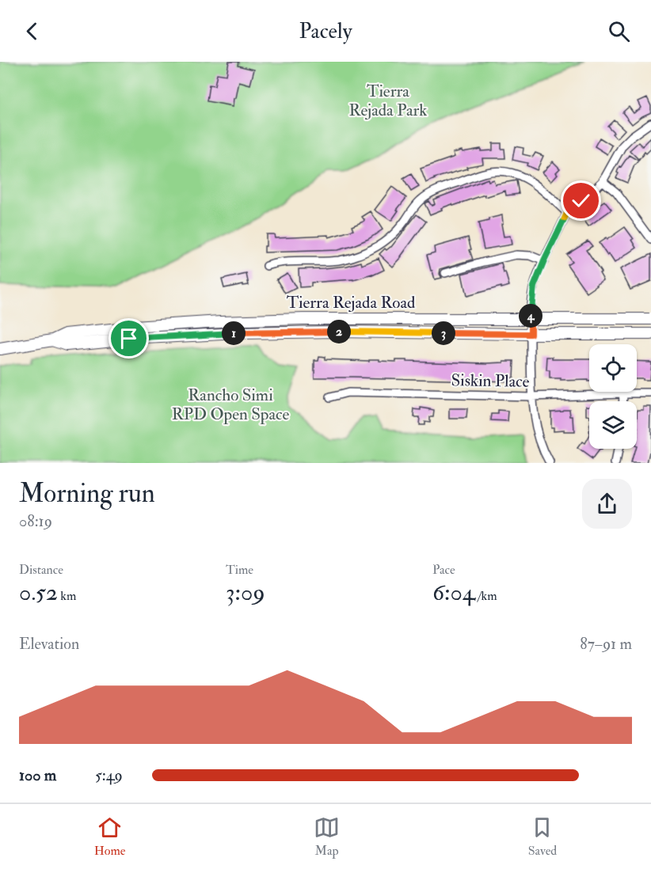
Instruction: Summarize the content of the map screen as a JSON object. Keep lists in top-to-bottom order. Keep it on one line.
{"streets":{"main road":["Tierra Rejada Road"],"street":["Siskin Place"]},"parks":["Tierra Rejada Park","Rancho Simi RPD Open Space"],"page":{"header":"Pacely","pins":["4","2","1","3"],"heading":["Morning run","08:19"],"stats":[["Distance","0.52 km"],["Time","3:09"],["Pace","6:04 /km"]],"chart":["Elevation","87–91 m"],"list":[{"name":"100 m","note":"5:49"}],"tabs":["Home","Map","Saved"]}}
